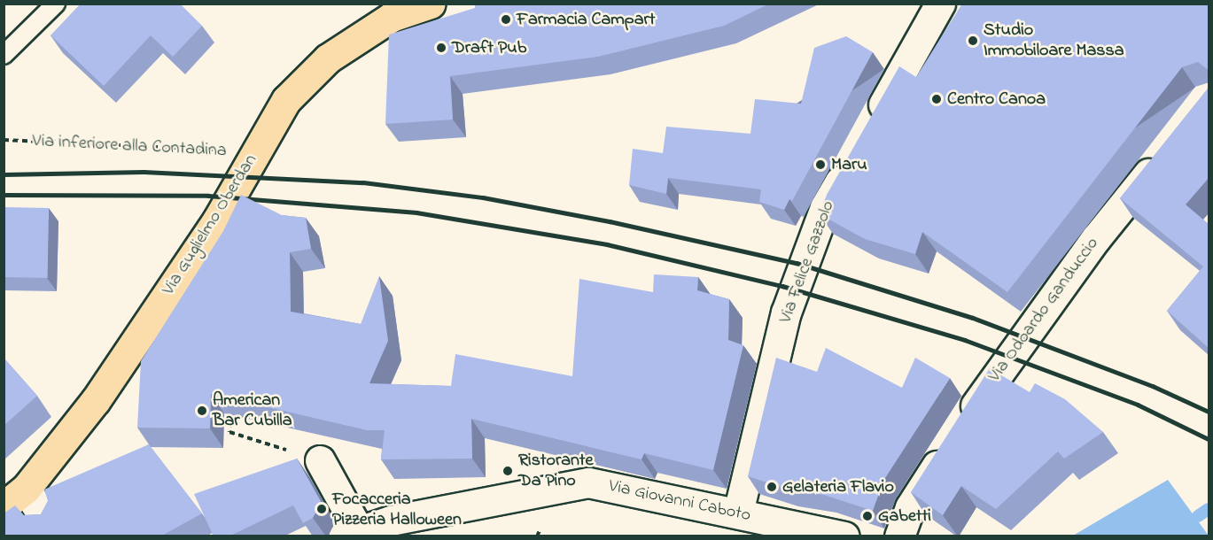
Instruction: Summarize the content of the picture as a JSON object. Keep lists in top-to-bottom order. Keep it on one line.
{"streets":{"main road":["Via Guglielmo Oberdan"],"street":["Via Felice Gazzolo","Via Odoardo Ganduccio","Via Giovanni Caboto"],"path":["Via inferiore alla Contadina"]},"crossings":[["Via inferiore alla Contadina","Via Guglielmo Oberdan"],["Via Felice Gazzolo","Via Giovanni Caboto"]],"places":["Farmacia Campart","Studio Immobiloare Massa","Draft Pub","Centro Canoa","Maru","American Bar Cubilla","Ristorante Da Pino","Gelateria Flavio","Focacceria Pizzeria Halloween","Gabetti"]}
